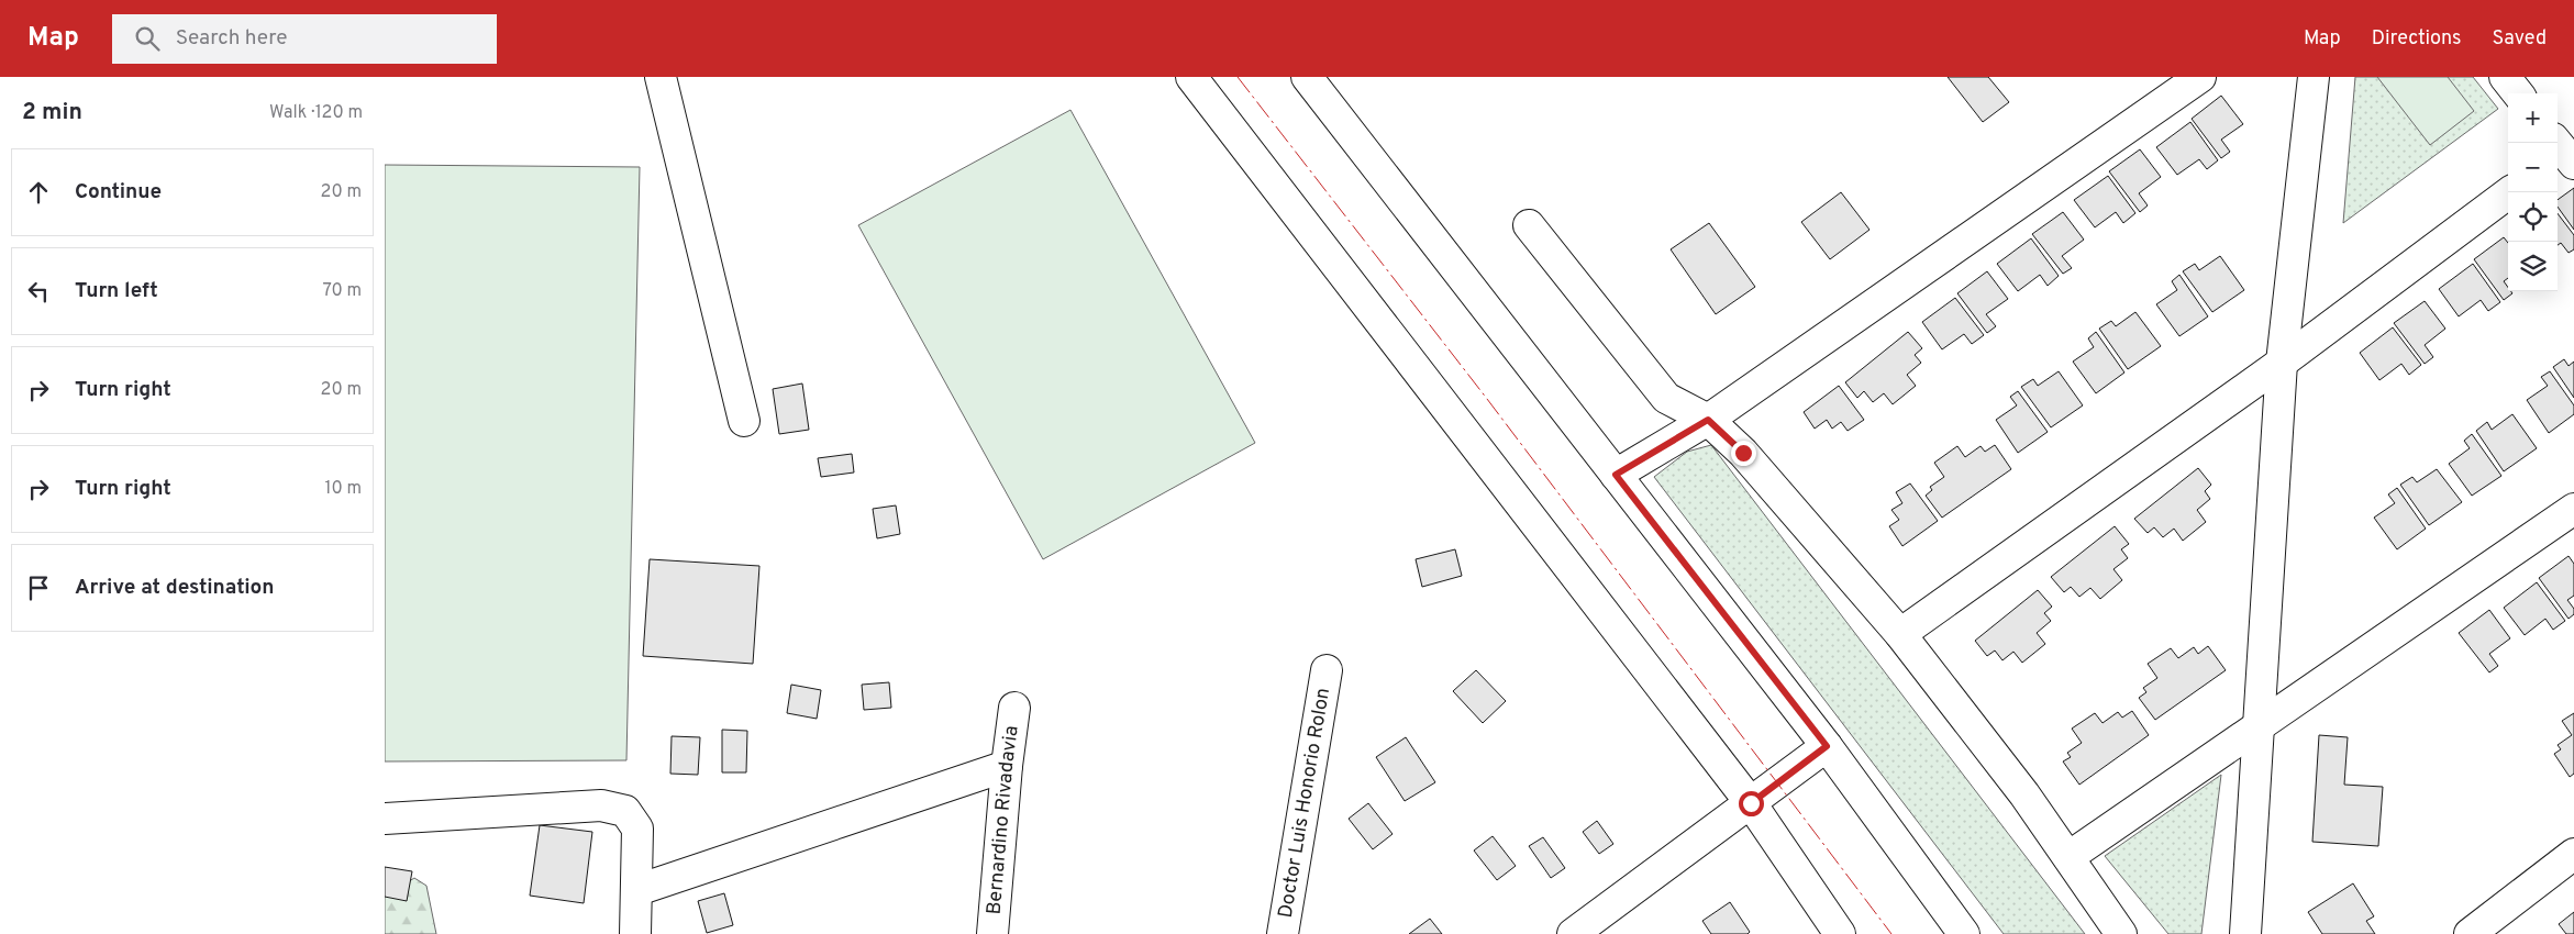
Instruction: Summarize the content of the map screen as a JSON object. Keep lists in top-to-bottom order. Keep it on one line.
{"streets":{"street":["Doctor Luis Honorio Rolon","Bernardino Rivadavia"]},"page":{"header":"Map","search":"Search here","nav":["Map","Directions","Saved"],"heading":["2 min","Walk · 120 m"],"map_buttons":["+","−"],"list":[["Continue","20 m"],["Turn left","70 m"],["Turn right","20 m"],["Turn right","10 m"],"Arrive at destination"]}}
